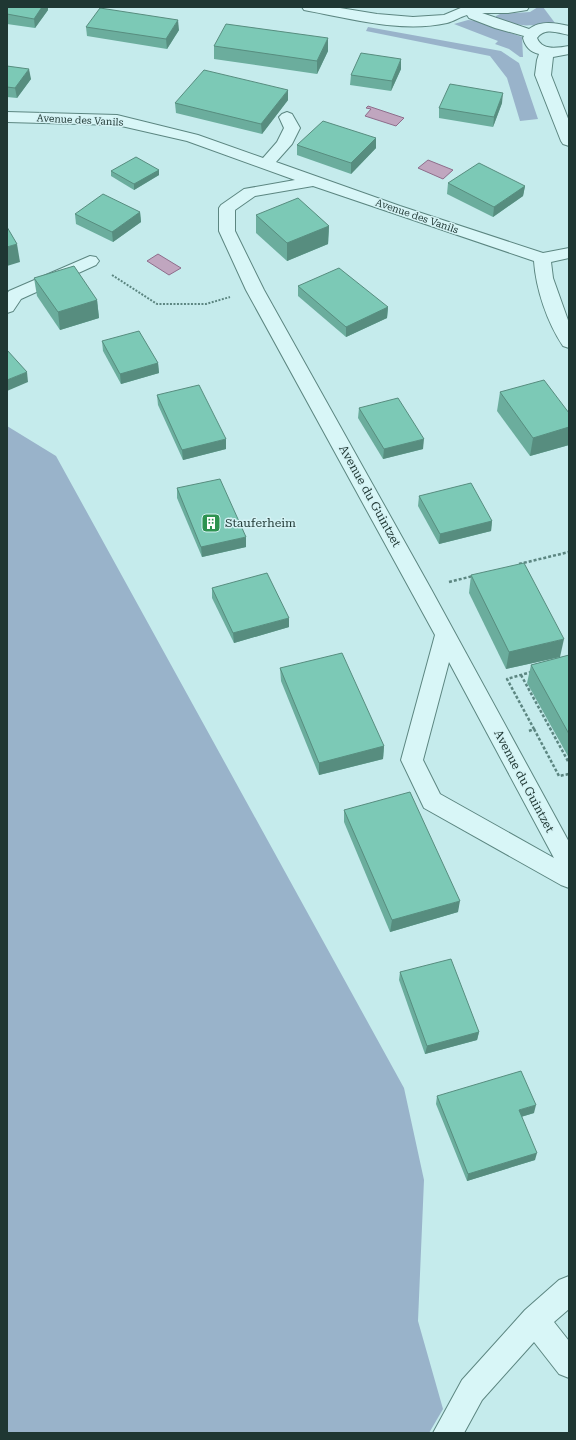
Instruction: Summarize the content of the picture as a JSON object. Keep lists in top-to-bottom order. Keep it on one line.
{"streets":{"street":["Avenue des Vanils","Avenue du Guintzet"]},"crossings":[["Avenue des Vanils","Avenue du Guintzet"]],"places":{"building":["Stauferheim"]}}
